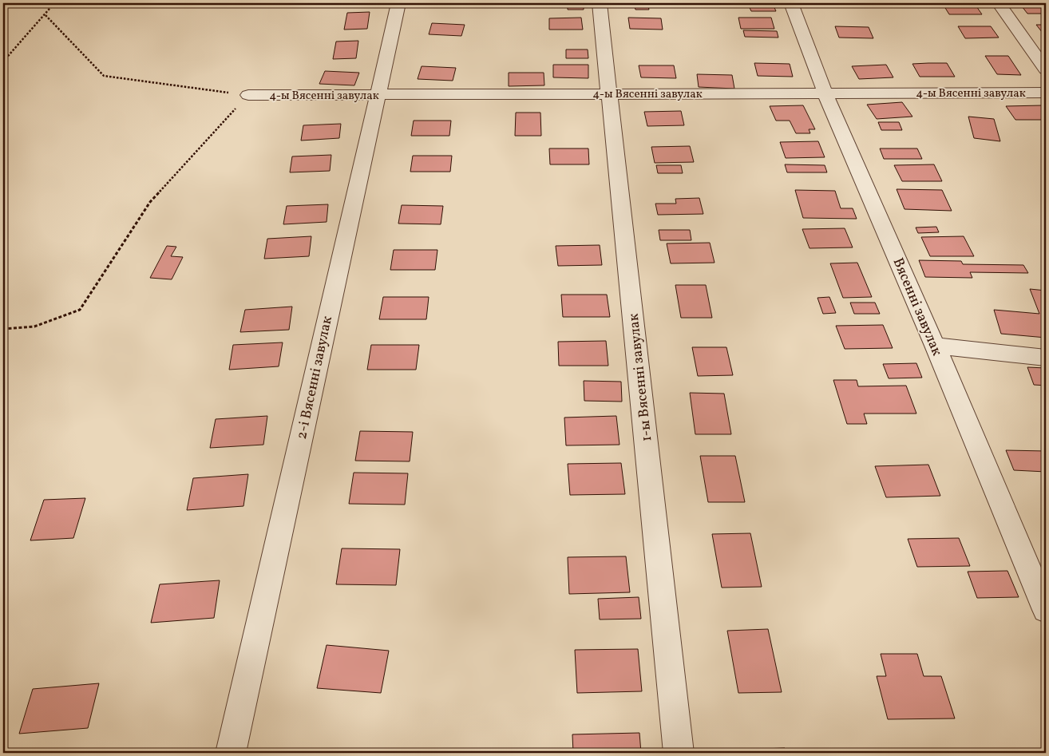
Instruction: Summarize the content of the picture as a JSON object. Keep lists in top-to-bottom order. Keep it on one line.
{"streets":{"street":["4-ы Вясенні завулак","Вясенні завулак","2-і Вясенні завулак","1-ы Вясенні завулак"]},"crossings":[["4-ы Вясенні завулак","Вясенні завулак"],["4-ы Вясенні завулак","2-і Вясенні завулак"],["4-ы Вясенні завулак","1-ы Вясенні завулак"]]}
